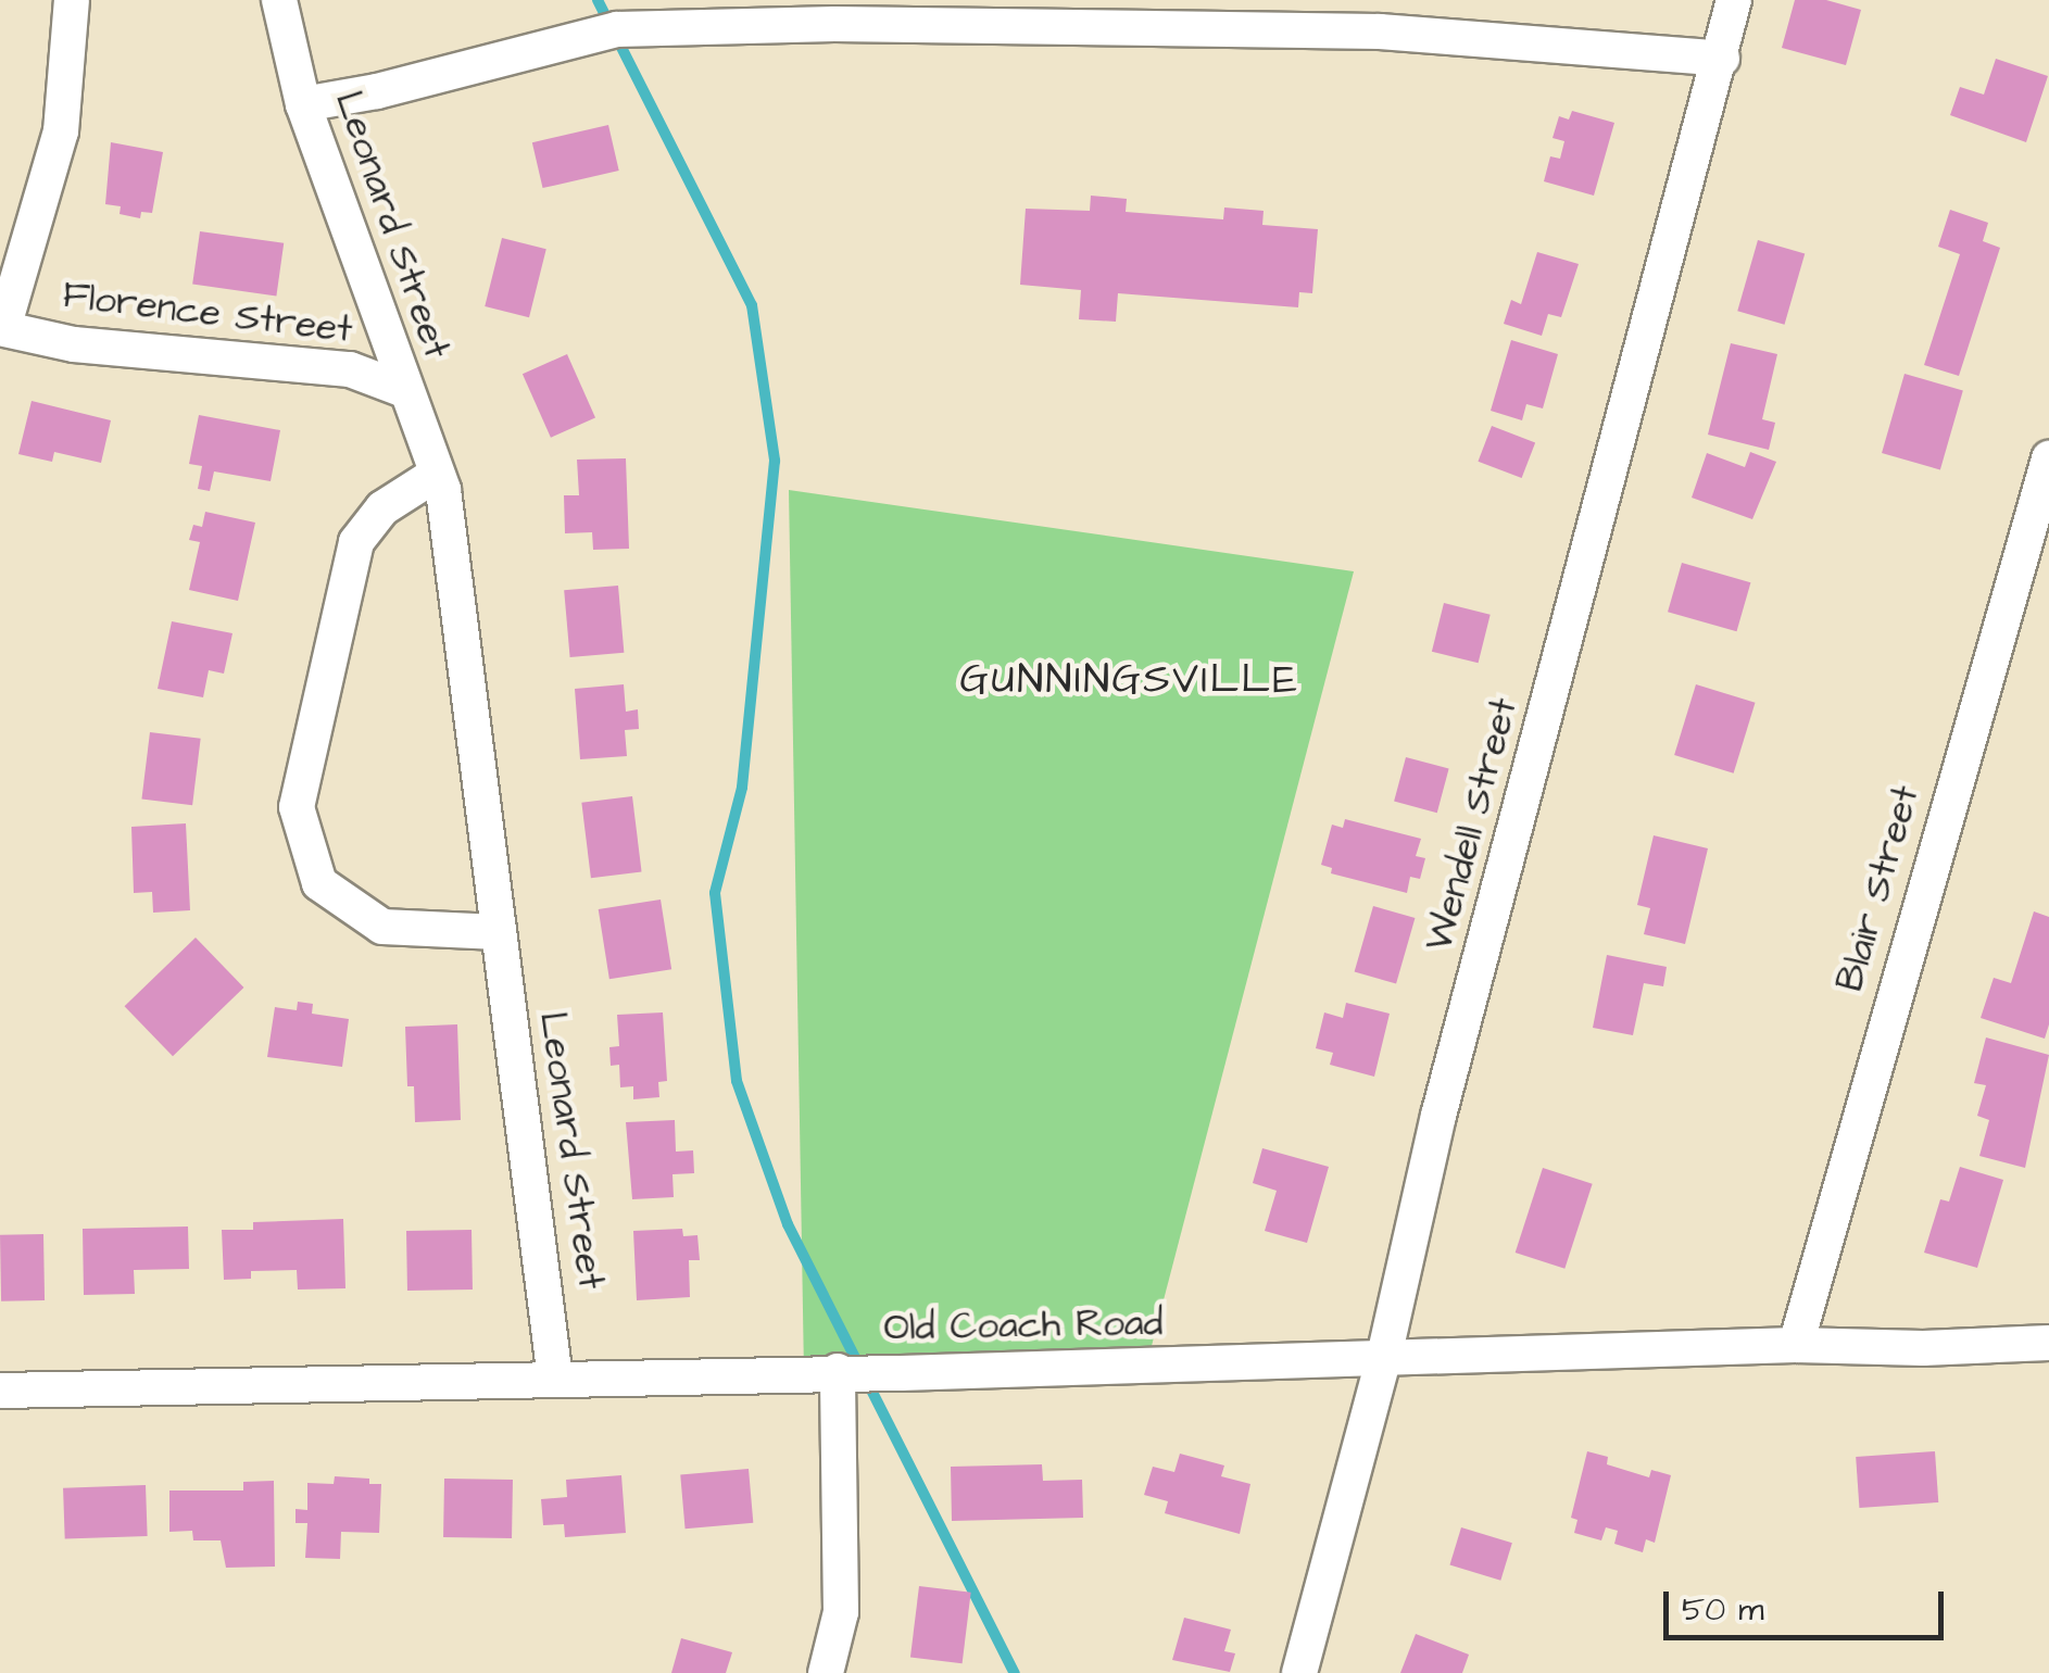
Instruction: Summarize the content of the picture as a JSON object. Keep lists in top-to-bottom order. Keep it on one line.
{"streets":{"street":["Leonard Street","Florence Street","Wendell Street","Blair Street","Old Coach Road"]},"crossings":[["Leonard Street","Florence Street"],["Leonard Street","Old Coach Road"],["Wendell Street","Old Coach Road"],["Blair Street","Old Coach Road"]],"districts":["GUNNINGSVILLE"],"scale_bar":"50 m"}
